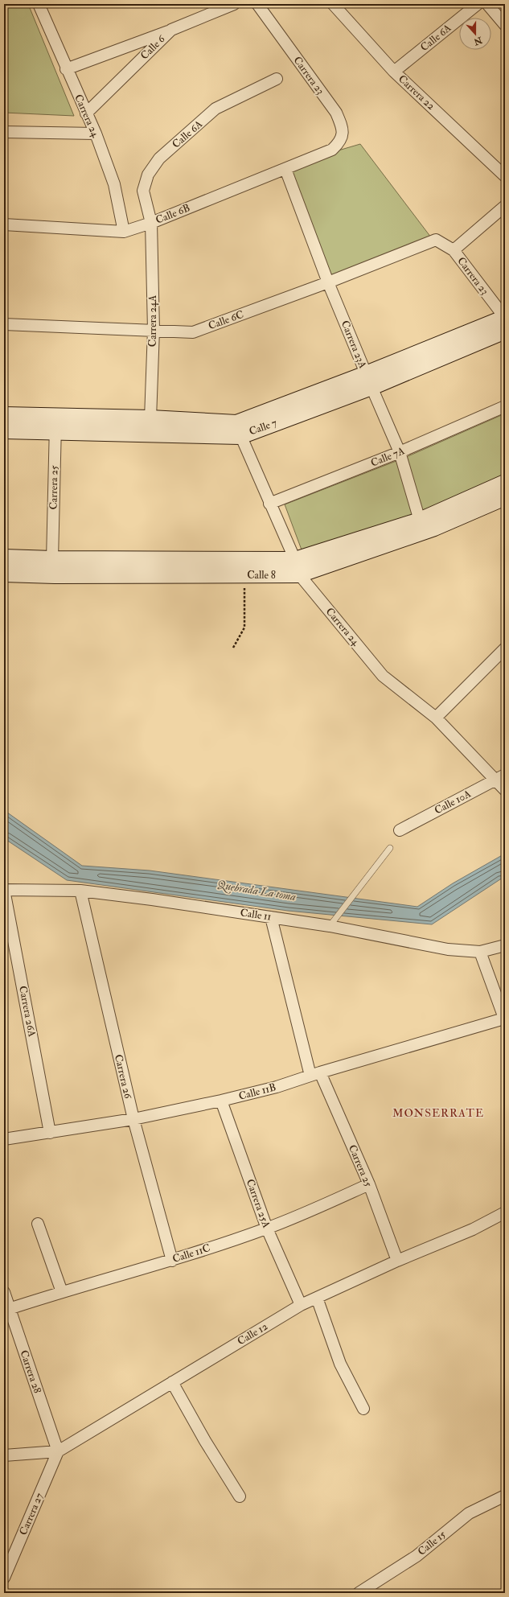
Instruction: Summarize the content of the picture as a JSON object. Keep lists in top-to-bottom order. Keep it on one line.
{"streets":{"main road":["Calle 7","Calle 8"],"street":["Calle 6A","Calle 6","Carrera 23","Carrera 22","Carrera 24","Calle 6B","Calle 6C","Carrera 24A","Carrera 23A","Calle 7A","Carrera 25","Calle 10A","Calle 11","Carrera 26A","Carrera 26","Calle 11B","Carrera 25A","Calle 11C","Calle 12","Carrera 28","Carrera 27","Calle 15"]},"crossings":[["Calle 6A","Carrera 22"],["Calle 6A","Calle 6B"],["Calle 6A","Carrera 24A"],["Calle 6","Carrera 24"],["Carrera 23","Calle 6B"],["Carrera 23","Calle 6C"],["Carrera 23","Calle 7"],["Carrera 24","Calle 6B"],["Carrera 24","Calle 7"],["Carrera 24","Calle 7A"],["Carrera 24","Calle 8"],["Carrera 24","Calle 10A"],["Calle 6B","Carrera 24A"],["Calle 6B","Carrera 23A"],["Calle 6C","Carrera 24A"],["Calle 6C","Carrera 23A"],["Carrera 24A","Calle 7"],["Carrera 23A","Calle 7"],["Carrera 23A","Calle 7A"],["Carrera 23A","Calle 8"],["Calle 7","Carrera 25"],["Carrera 25","Calle 8"],["Carrera 25","Calle 11"],["Carrera 25","Calle 11B"],["Carrera 25","Calle 11C"],["Carrera 25","Calle 12"],["Calle 11","Carrera 26A"],["Calle 11","Carrera 26"],["Carrera 26A","Calle 11B"],["Carrera 26","Calle 11B"],["Carrera 26","Calle 11C"],["Calle 11B","Carrera 25A"],["Carrera 25A","Calle 11C"],["Carrera 25A","Calle 12"],["Calle 11C","Carrera 28"],["Calle 12","Carrera 28"],["Calle 12","Carrera 27"],["Carrera 28","Carrera 27"]],"districts":["MONSERRATE"],"water":["Quebrada La toma"],"north":"bottom"}
